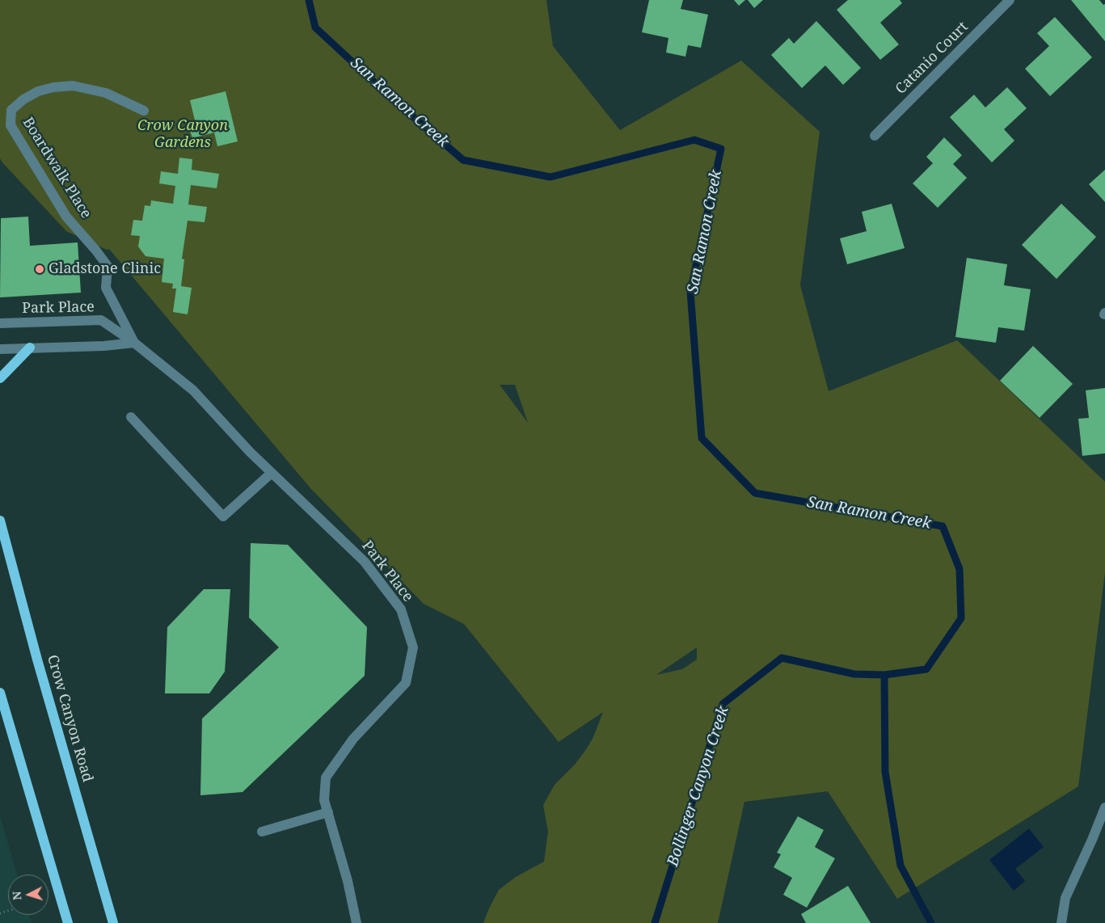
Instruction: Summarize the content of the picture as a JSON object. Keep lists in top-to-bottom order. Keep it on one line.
{"streets":{"main road":["Crow Canyon Road"],"street":["Catanio Court","Boardwalk Place","Park Place"]},"crossings":[["Boardwalk Place","Park Place"]],"water":["San Ramon Creek","Bollinger Canyon Creek"],"parks":["Crow Canyon Gardens"],"places":["Gladstone Clinic"],"north":"left"}
